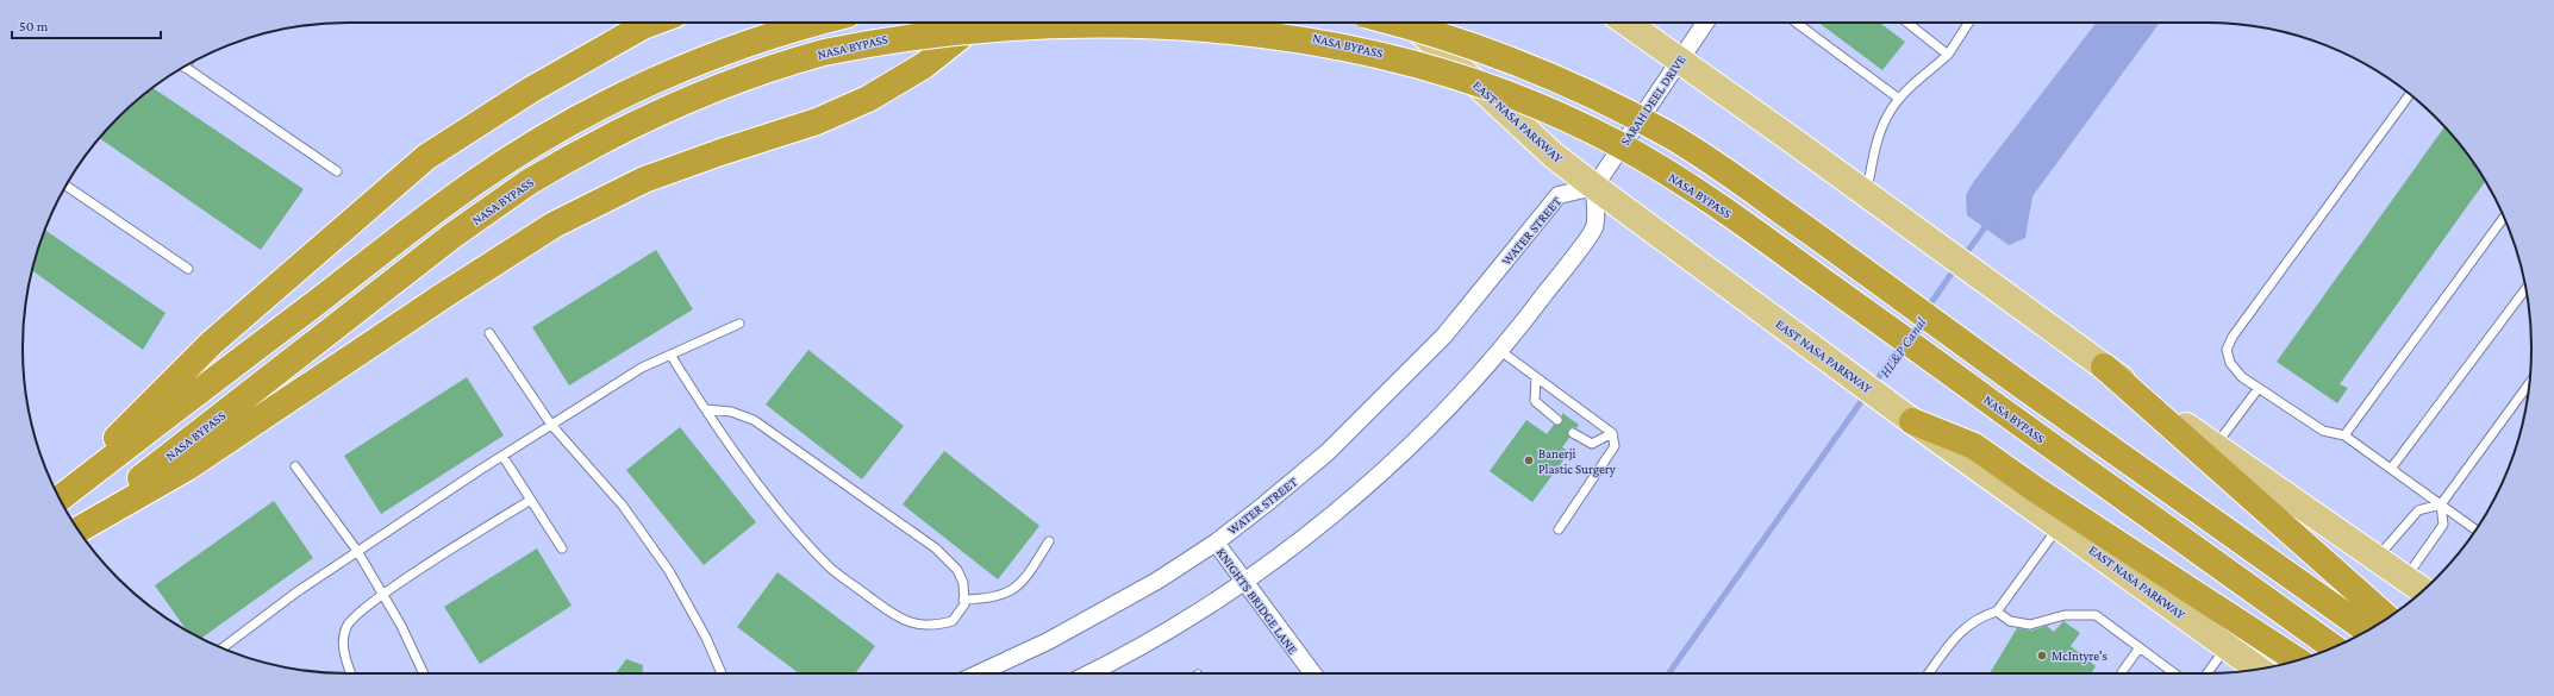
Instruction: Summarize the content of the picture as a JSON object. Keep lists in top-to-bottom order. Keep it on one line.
{"streets":{"highway":["NASA BYPASS"],"main road":["EAST NASA PARKWAY"],"street":["SARAH DEEL DRIVE","WATER STREET","KNIGHTS BRIDGE LANE"]},"crossings":[["SARAH DEEL DRIVE","EAST NASA PARKWAY"],["SARAH DEEL DRIVE","WATER STREET"],["EAST NASA PARKWAY","WATER STREET"],["WATER STREET","KNIGHTS BRIDGE LANE"]],"water":["HL&P Canal"],"places":["Banerji Plastic Surgery","McIntyre's"],"scale_bar":"50 m"}
